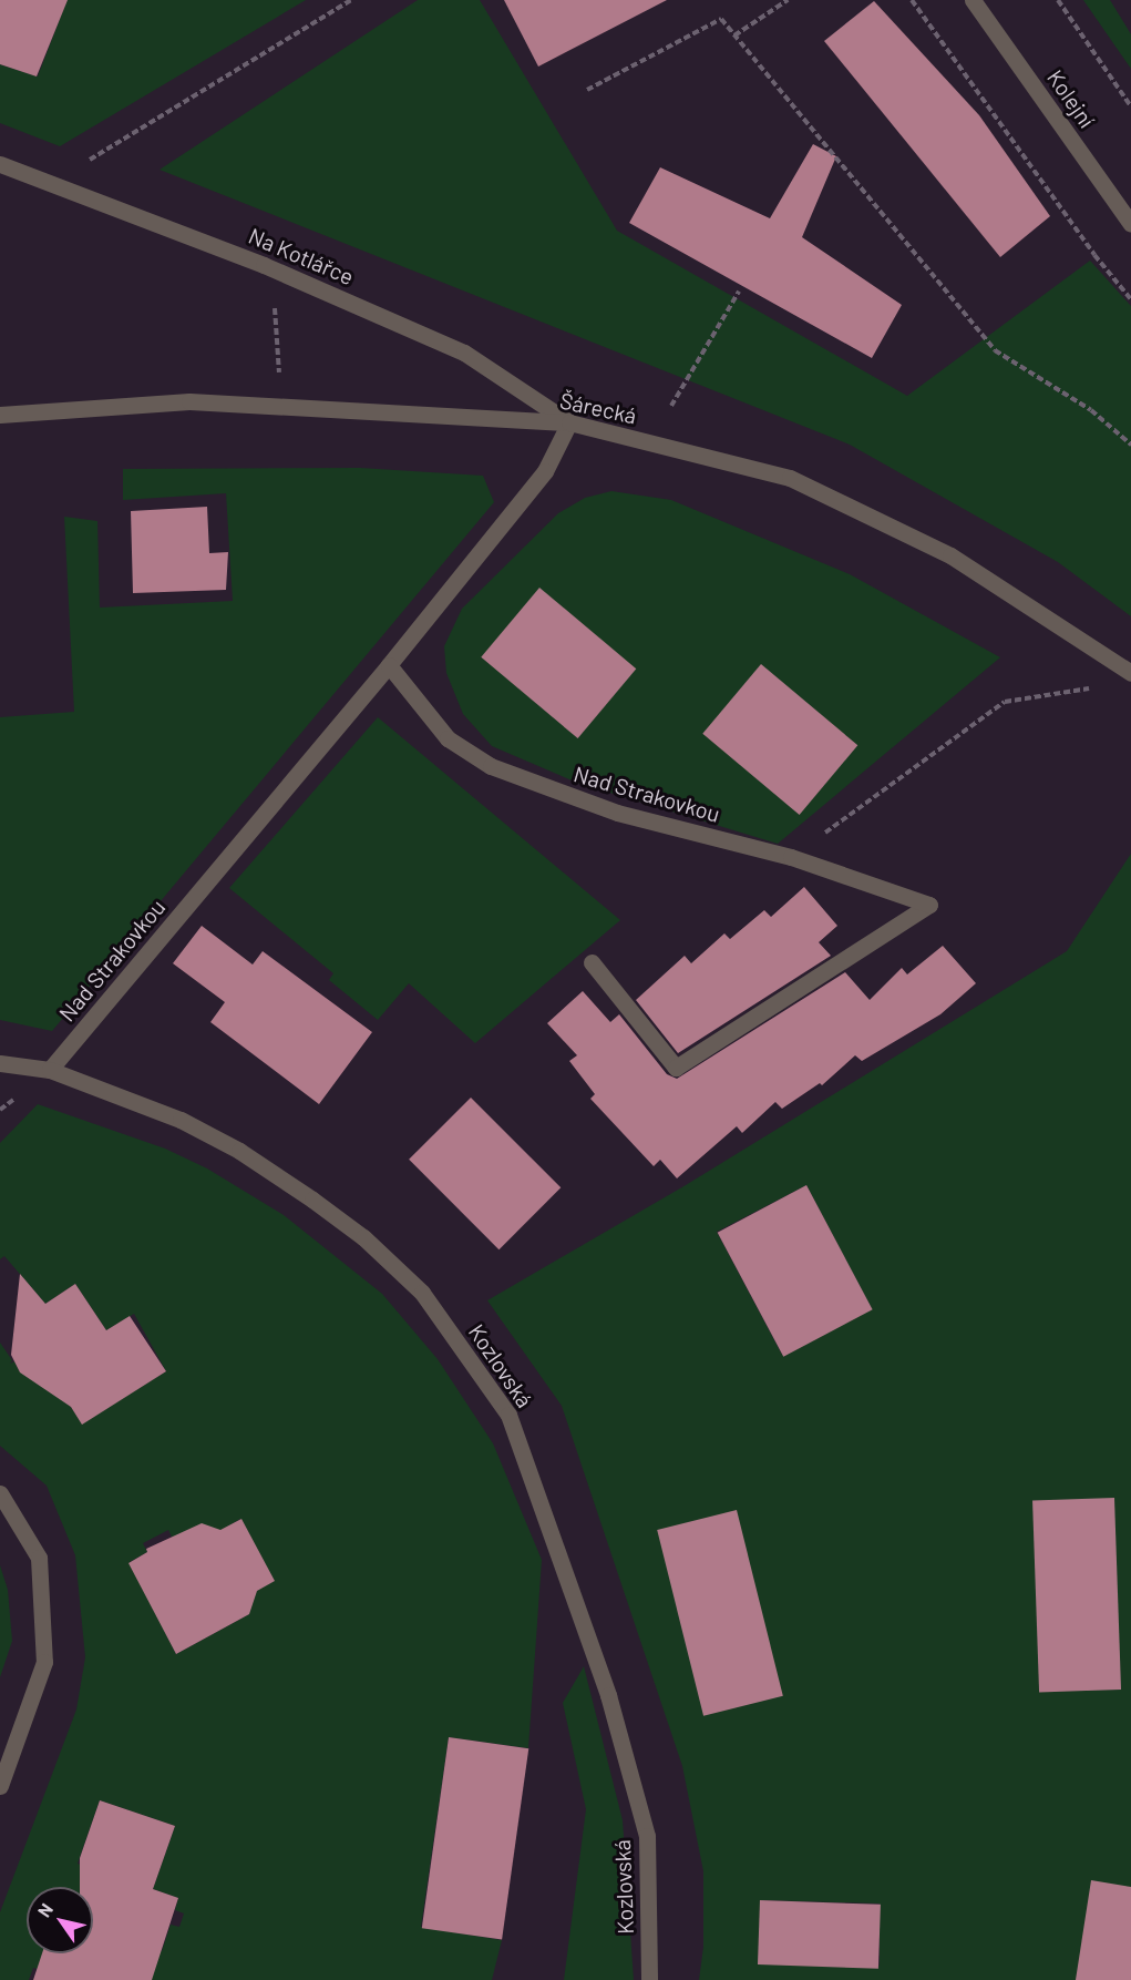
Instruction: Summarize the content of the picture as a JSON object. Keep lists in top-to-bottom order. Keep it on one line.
{"streets":{"street":["Kolejní","Na Kotlářce","Šárecká","Nad Strakovkou","Kozlovská"]},"crossings":[["Na Kotlářce","Šárecká"],["Na Kotlářce","Nad Strakovkou"],["Šárecká","Nad Strakovkou"],["Nad Strakovkou","Kozlovská"]],"north":"top left"}
